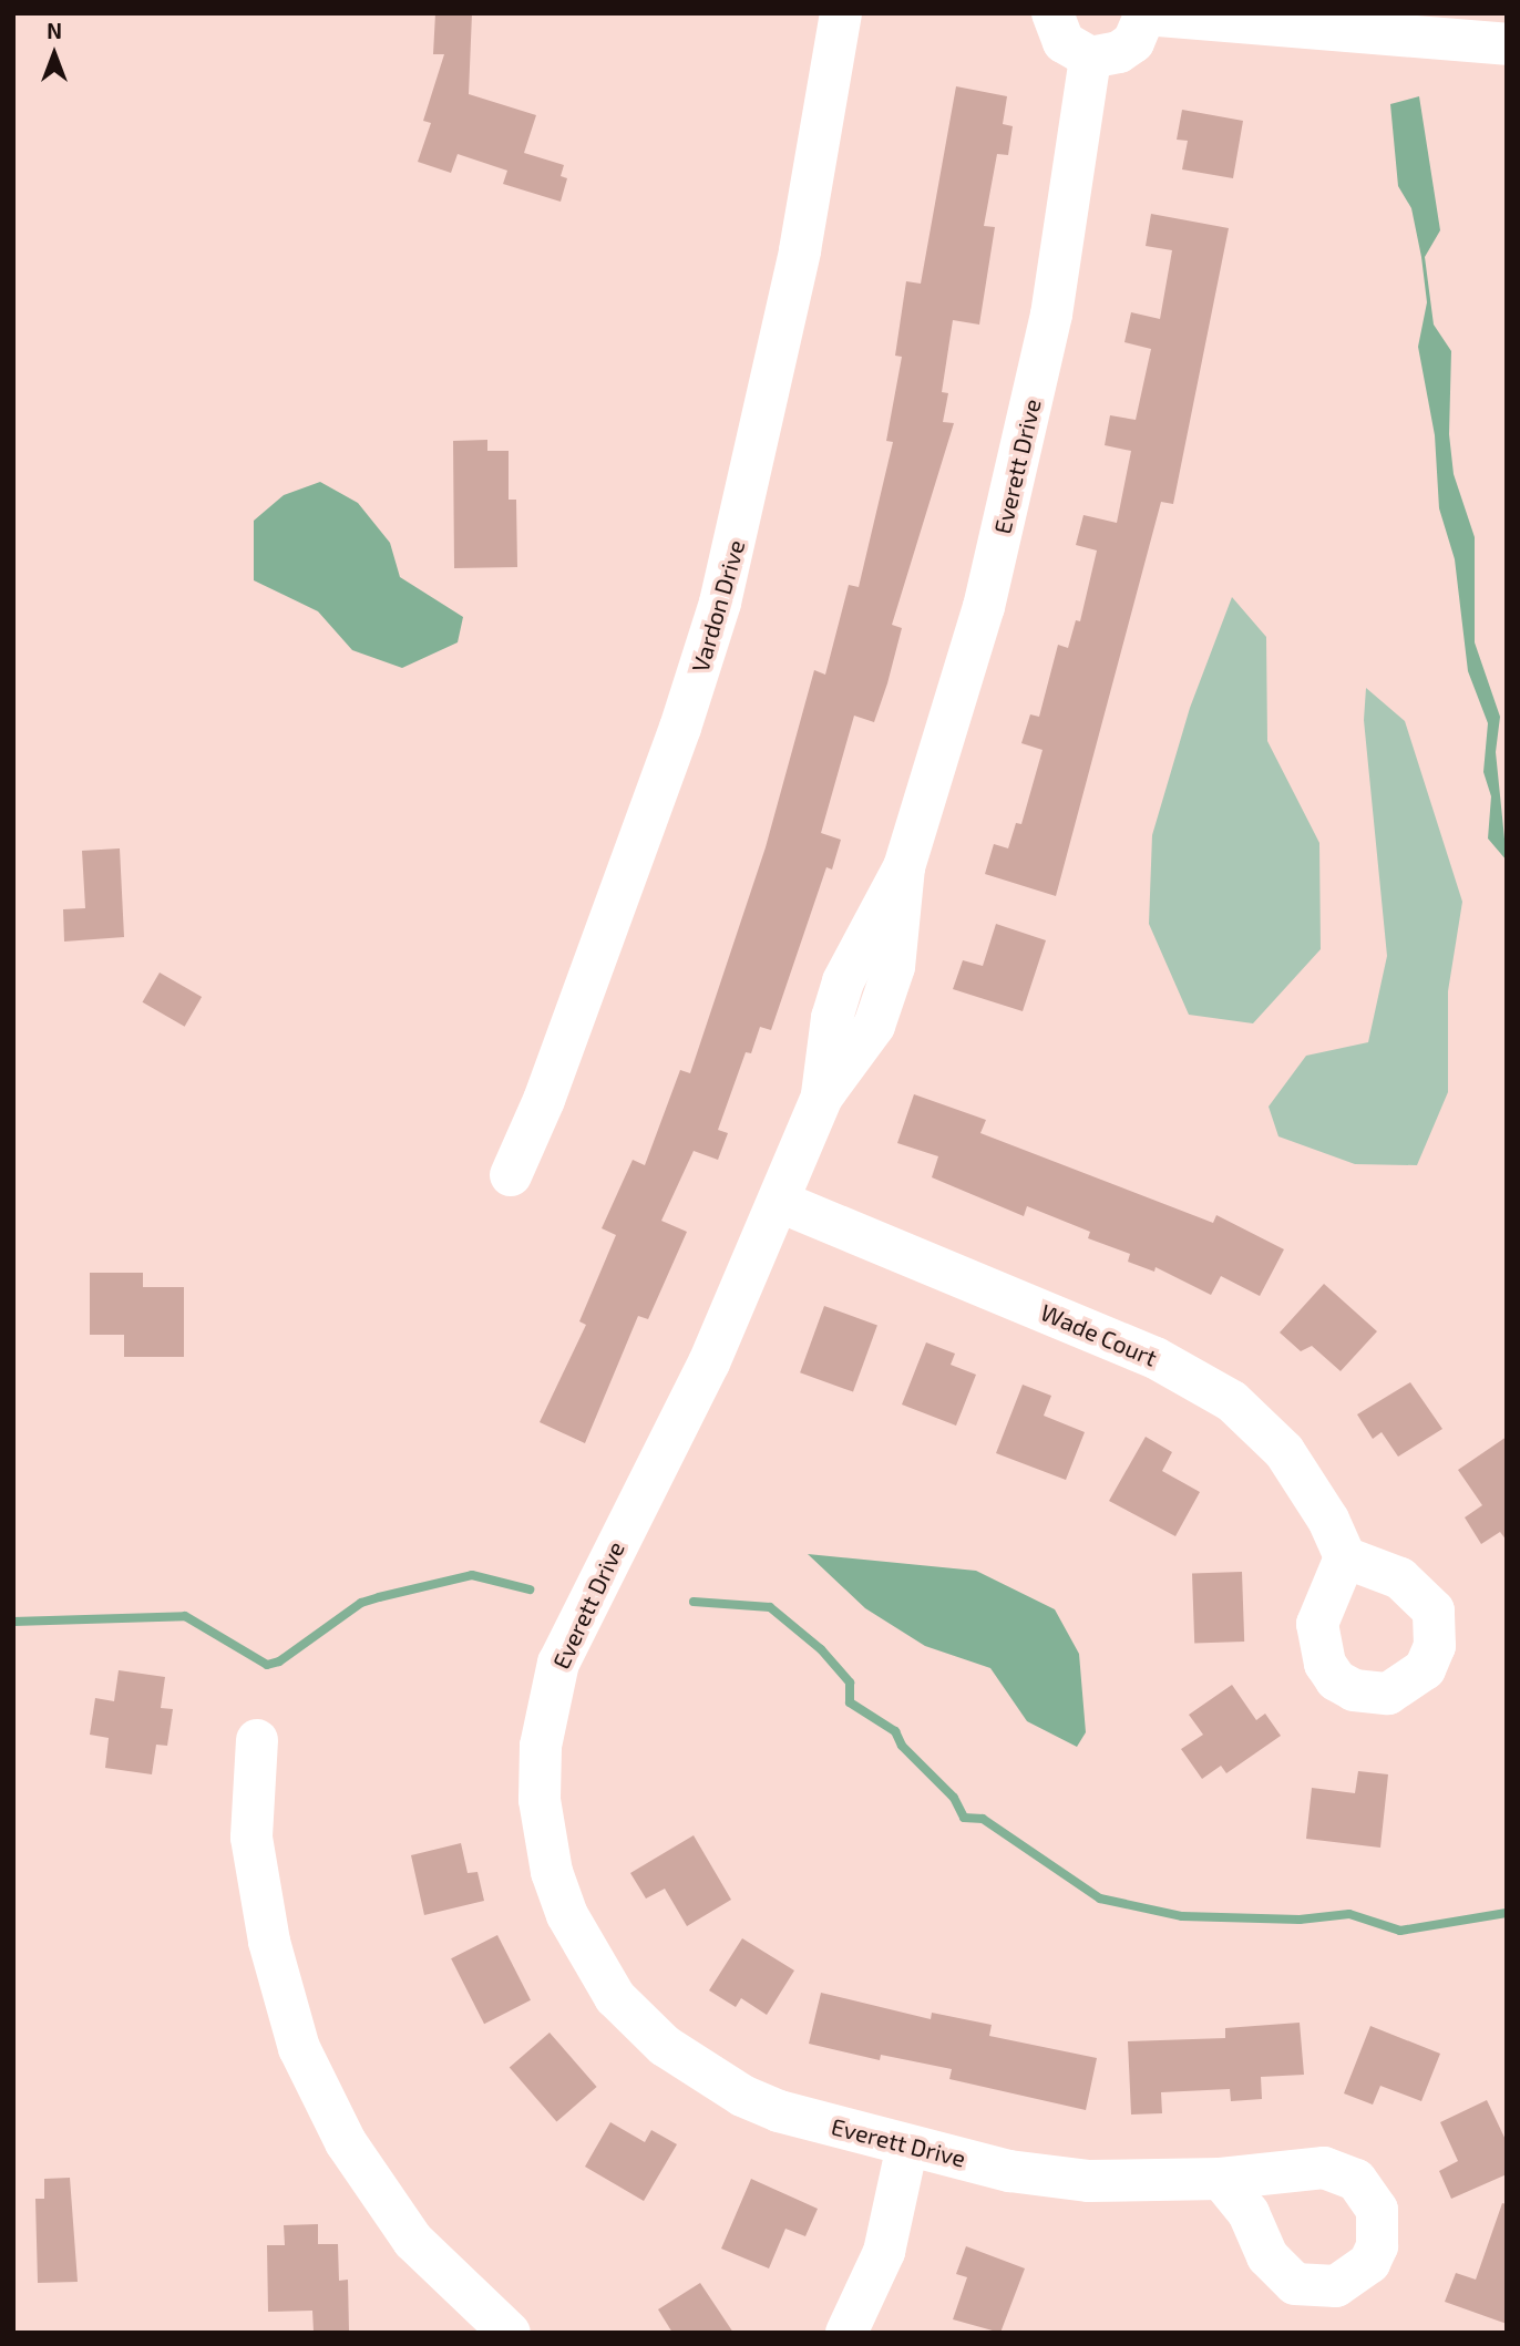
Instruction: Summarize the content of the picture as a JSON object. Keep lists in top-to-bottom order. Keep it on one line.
{"streets":{"street":["Everett Drive","Vardon Drive","Wade Court"]},"crossings":[["Everett Drive","Wade Court"]],"north":"top"}
